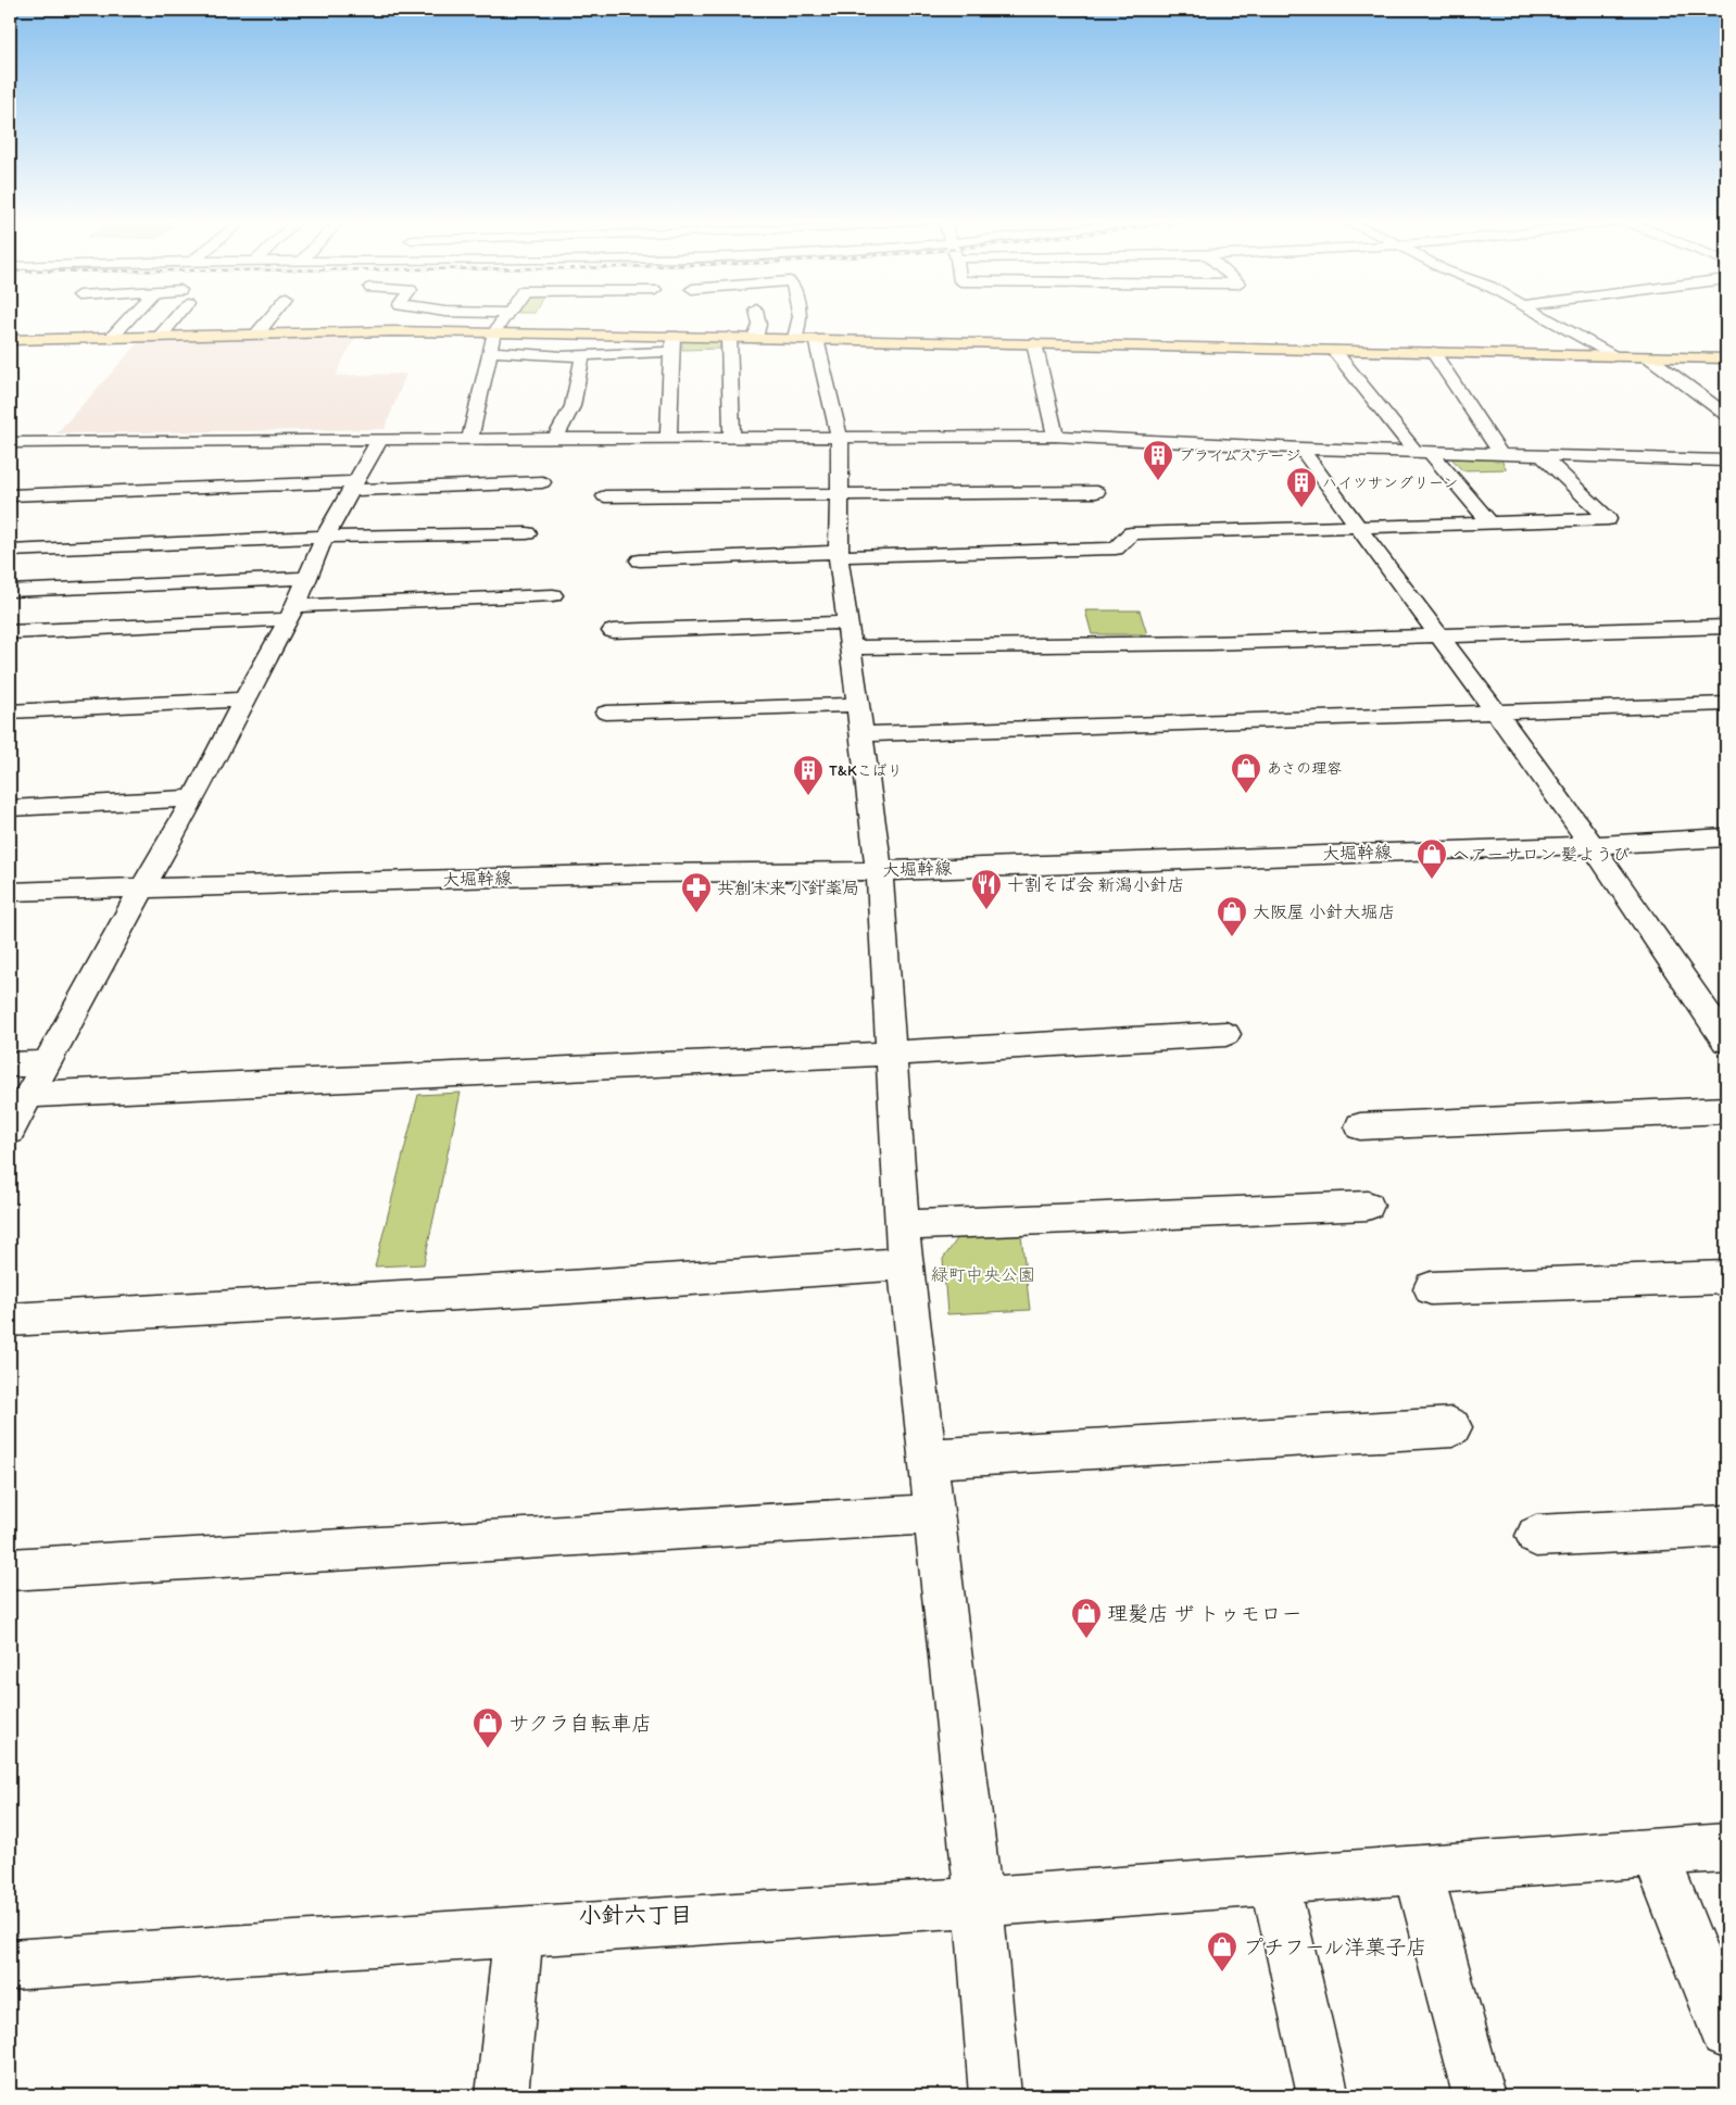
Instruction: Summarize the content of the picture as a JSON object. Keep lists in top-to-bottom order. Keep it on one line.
{"streets":{"street":["大堀幹線"]},"districts":["小針六丁目"],"parks":["緑町中央公園"],"places":{"building":["プライムステージ","ハイツサングリーン","T&Kこばり"],"shop":["あさの理容","ヘアーサロン 髪ようび","大阪屋 小針大堀店","理髪店 ザ トゥモロー","サクラ自転車店","プチフール洋菓子店"],"restaurant":["十割そば会 新潟小針店"],"pharmacy":["共創未来 小針薬局"]}}
